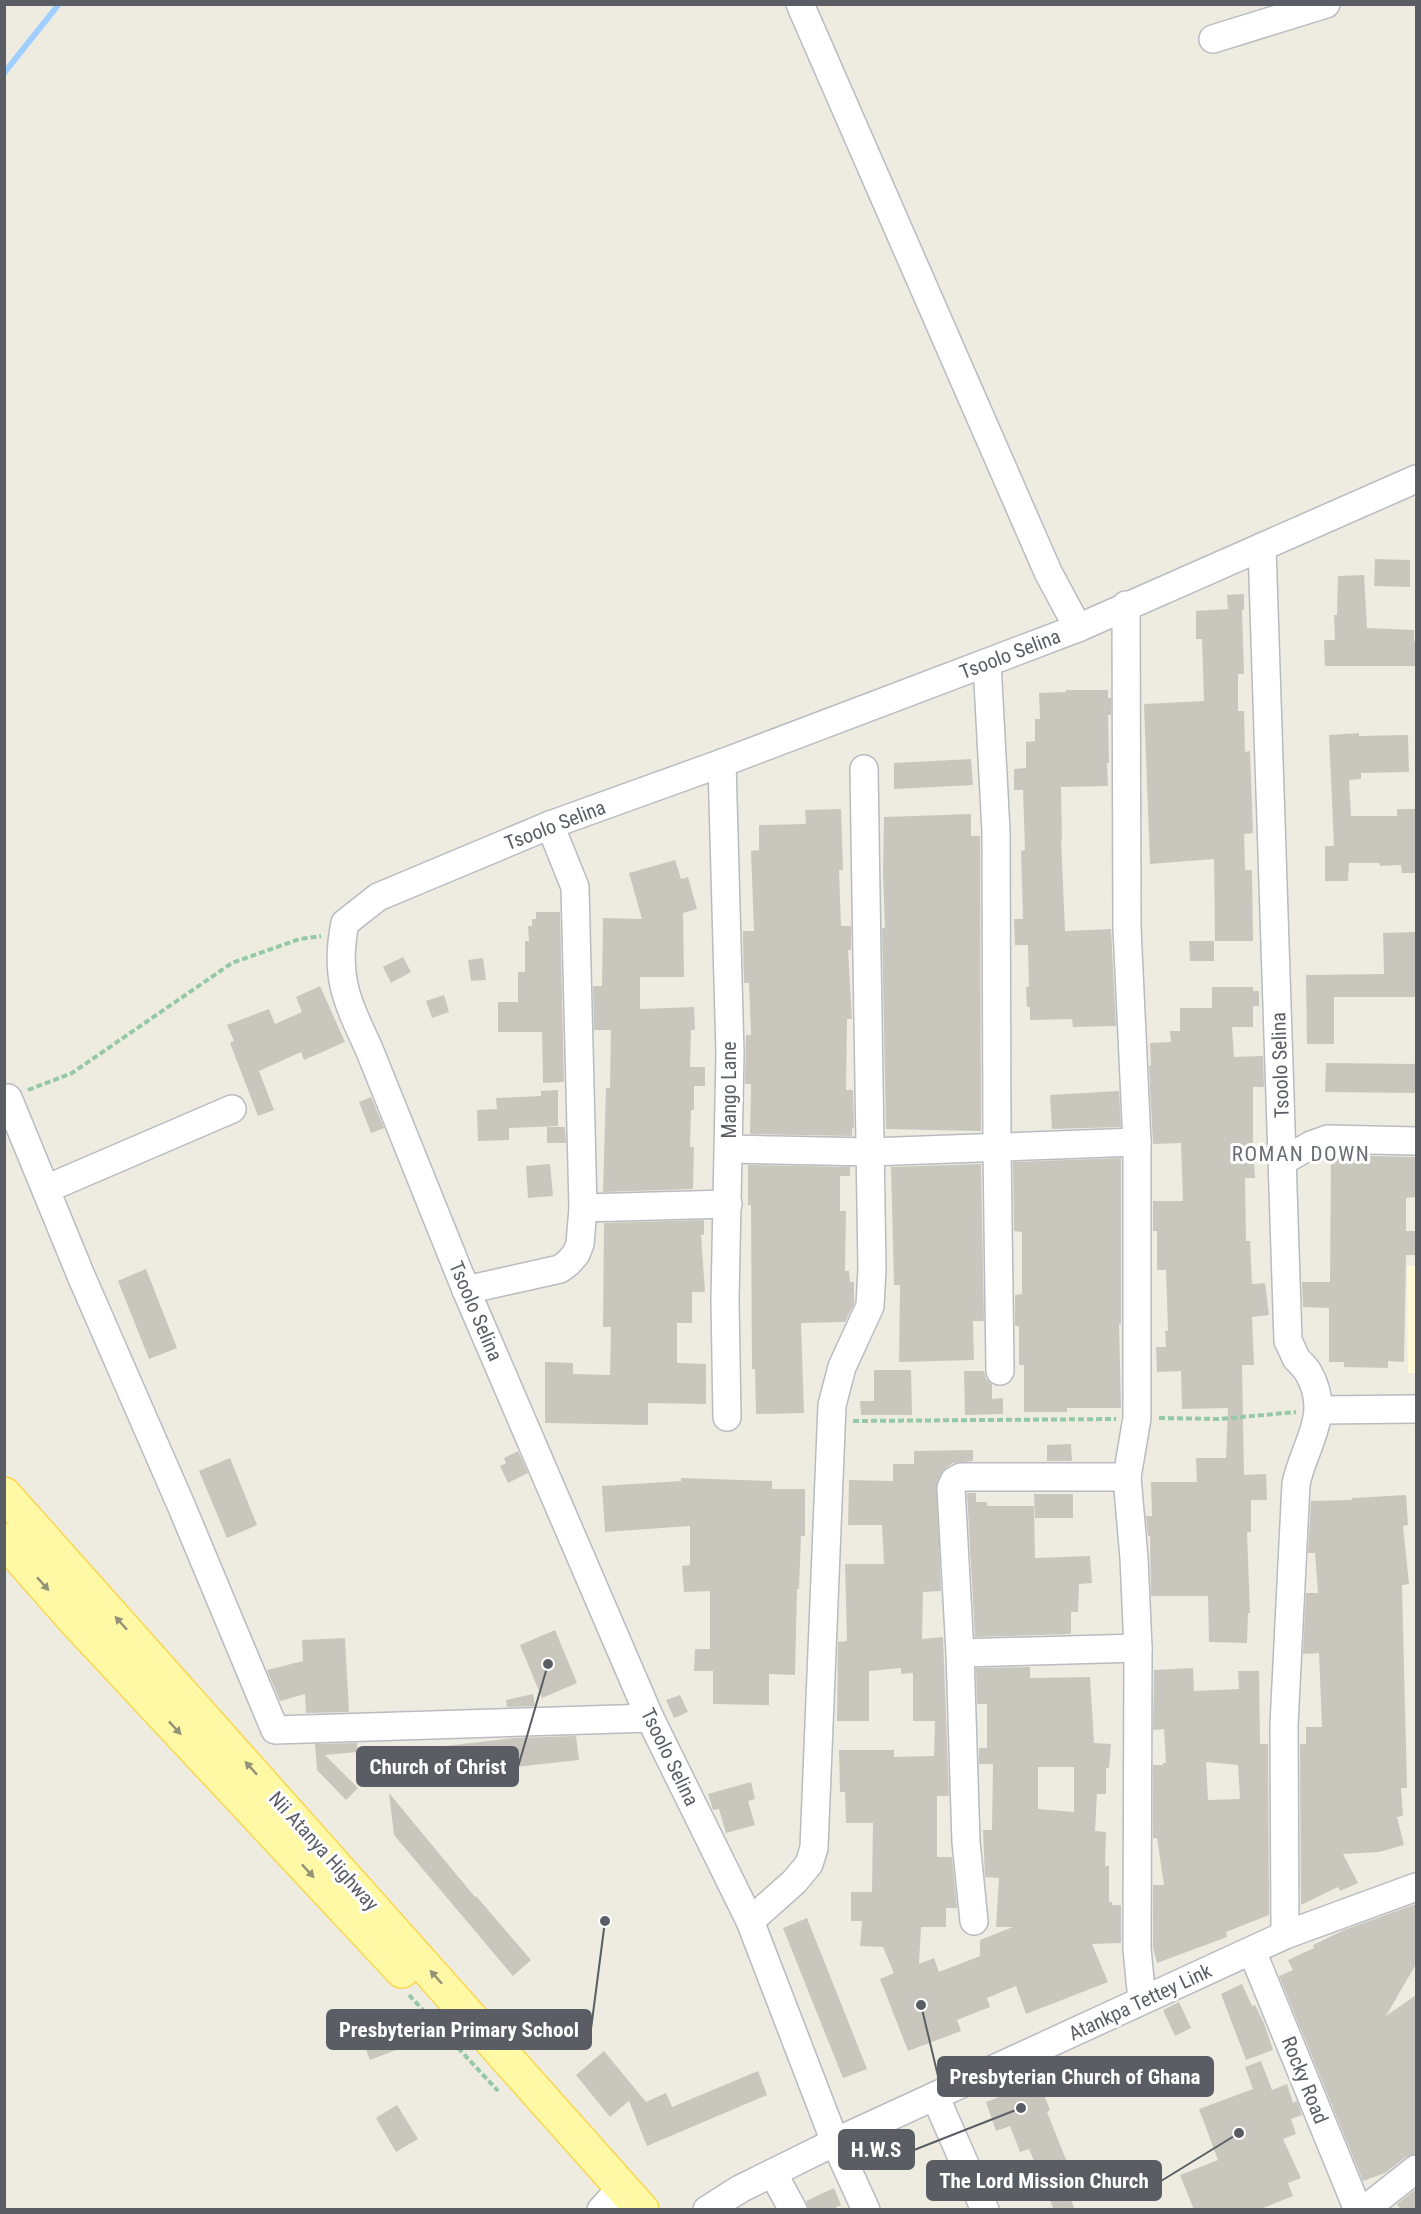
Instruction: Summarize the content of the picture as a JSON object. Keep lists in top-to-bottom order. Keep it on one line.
{"streets":{"main road":["Nii Atanya Highway"],"street":["Tsoolo Selina","Mango Lane","Atankpa Tettey Link","Rocky Road"]},"crossings":[["Tsoolo Selina","Mango Lane"],["Tsoolo Selina","Atankpa Tettey Link"],["Atankpa Tettey Link","Rocky Road"]],"districts":["ROMAN DOWN"],"places":["Church of Christ","Presbyterian Primary School","Presbyterian Church of Ghana","H.W.S","The Lord Mission Church"]}
